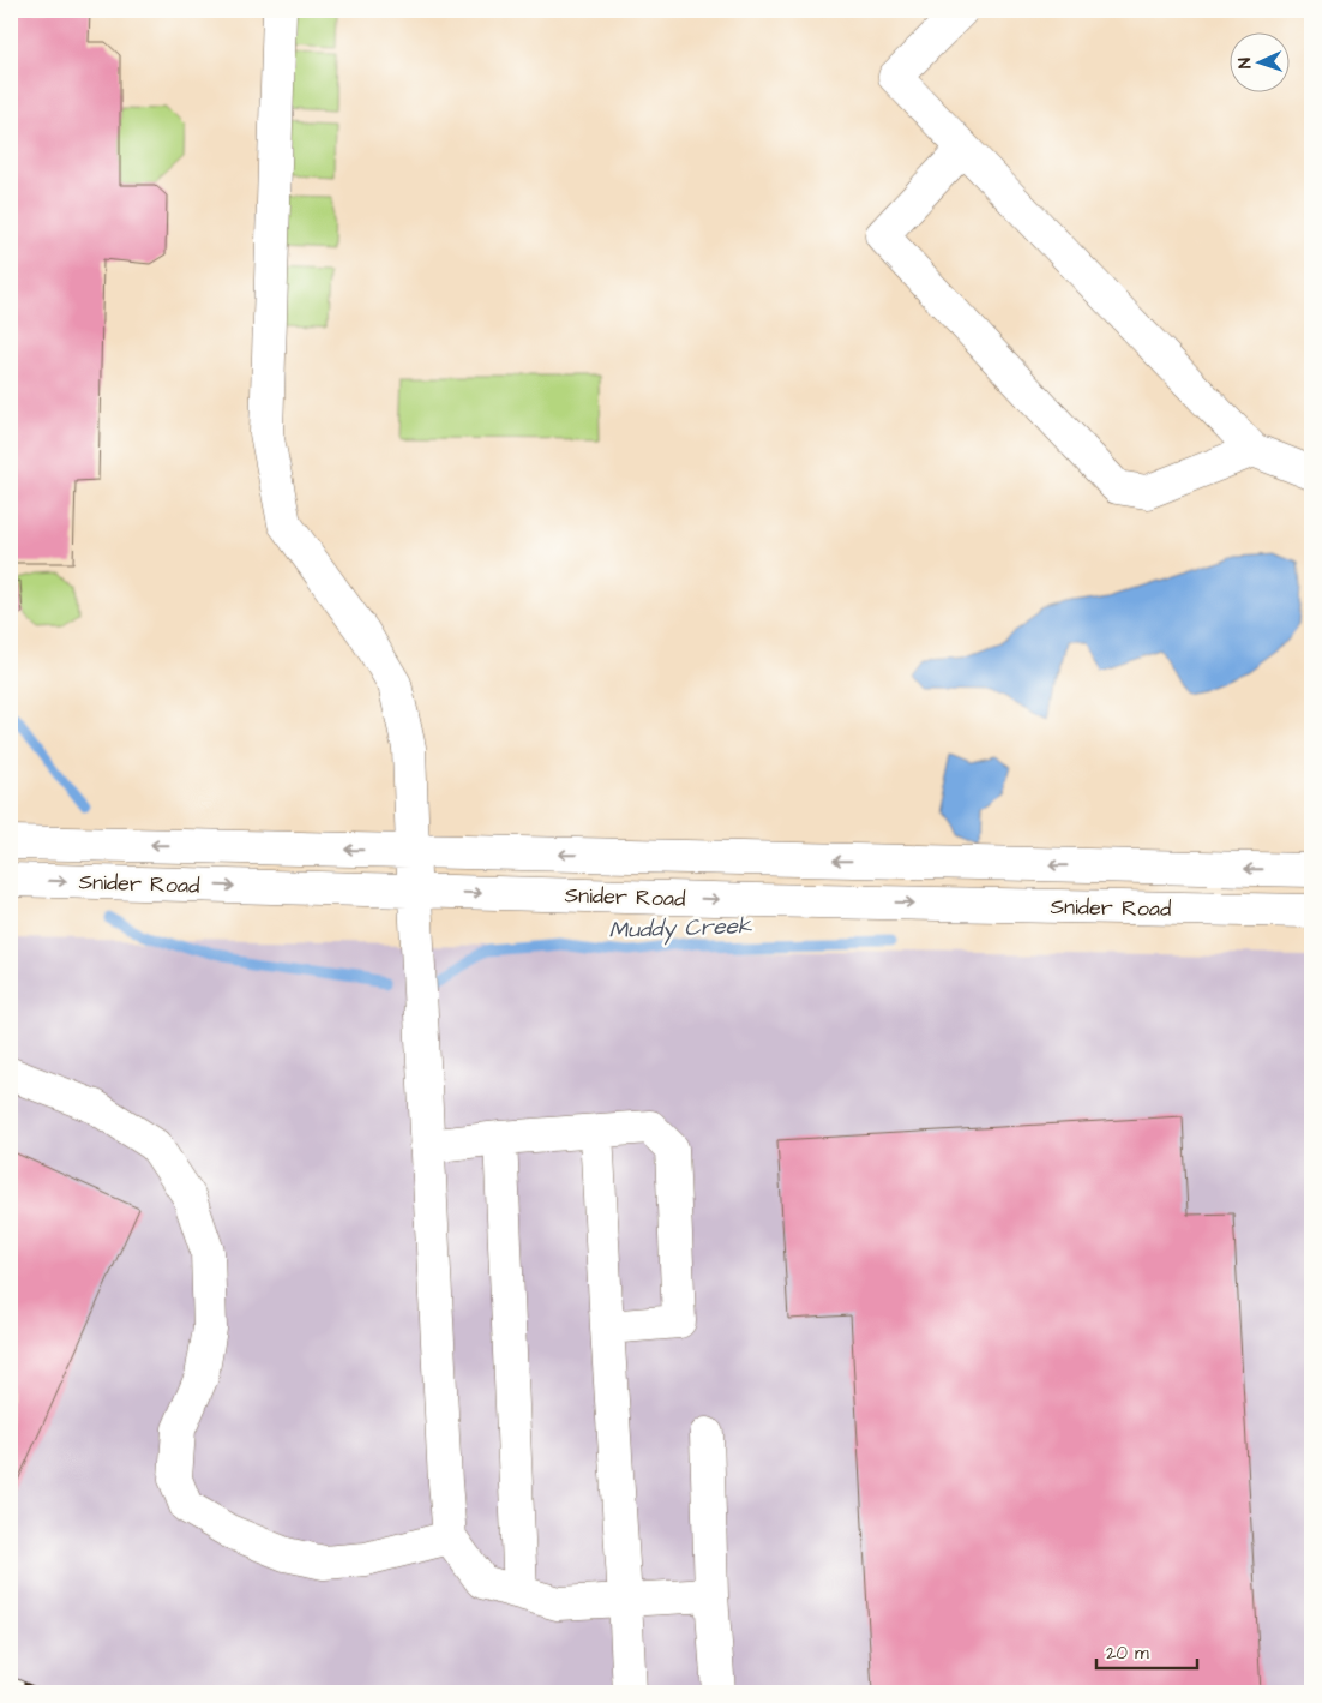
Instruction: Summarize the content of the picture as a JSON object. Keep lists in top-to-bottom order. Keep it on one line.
{"streets":{"street":["Snider Road"]},"water":["Muddy Creek"],"scale_bar":"20 m","north":"left"}
